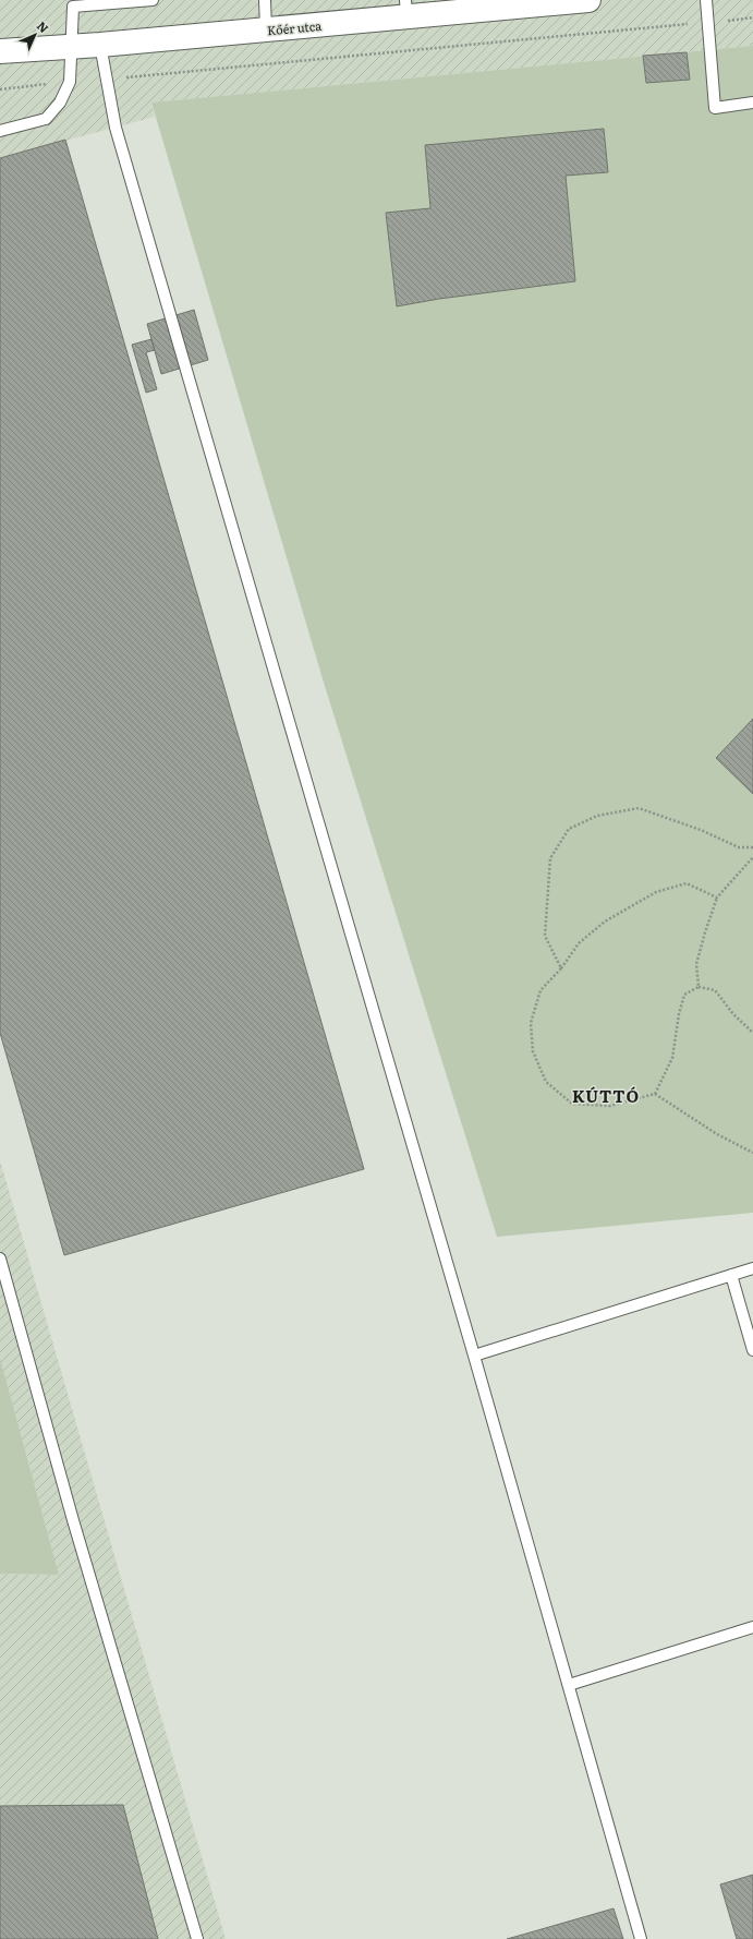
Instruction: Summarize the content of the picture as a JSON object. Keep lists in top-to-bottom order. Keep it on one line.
{"streets":{"street":["Kőér utca"]},"districts":["KÚTTÓ"],"north":"top right"}
